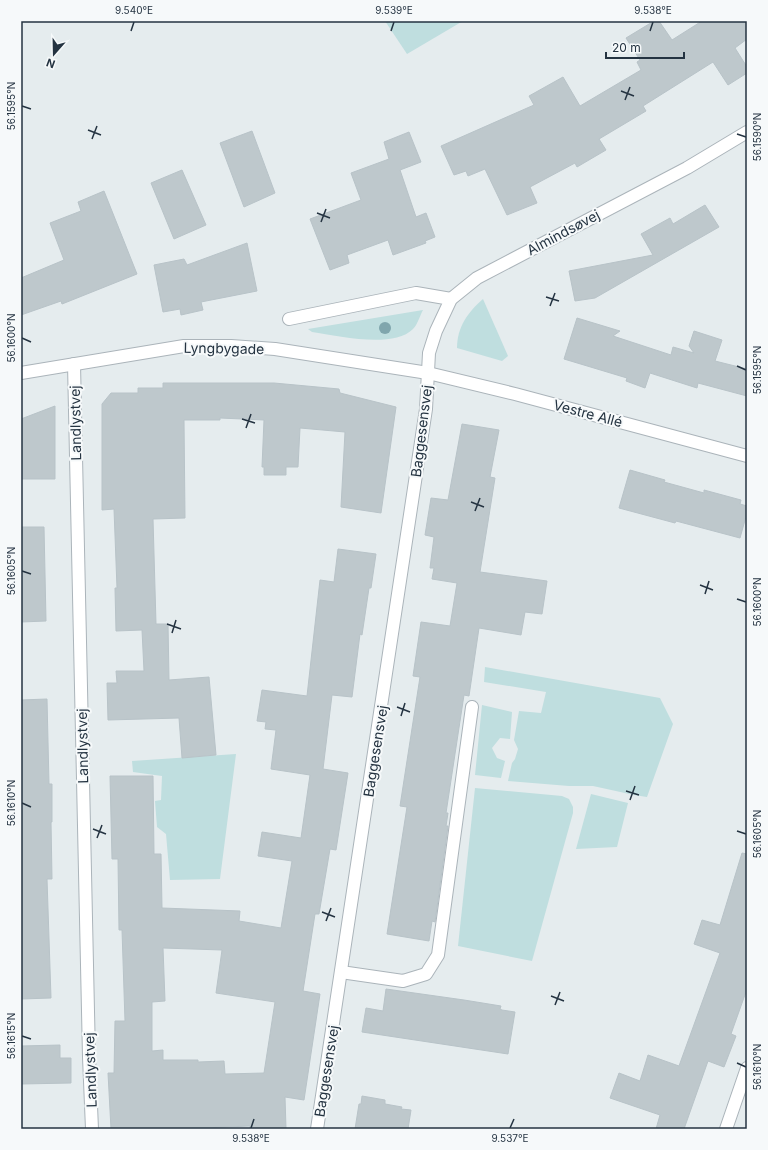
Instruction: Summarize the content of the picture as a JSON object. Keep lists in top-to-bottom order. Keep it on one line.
{"streets":{"street":["Almindsøvej","Lyngbygade","Vestre Allé","Landlystvej","Baggesensvej"]},"crossings":[["Almindsøvej","Lyngbygade"],["Almindsøvej","Vestre Allé"],["Almindsøvej","Baggesensvej"],["Lyngbygade","Vestre Allé"],["Lyngbygade","Landlystvej"],["Lyngbygade","Baggesensvej"],["Vestre Allé","Baggesensvej"]],"scale_bar":"20 m","north":"bottom","coordinates":["9.540°E","9.539°E","9.538°E","56.1595°N","56.1590°N","56.1600°N","56.1605°N","56.1610°N","56.1615°N","9.537°E"]}
